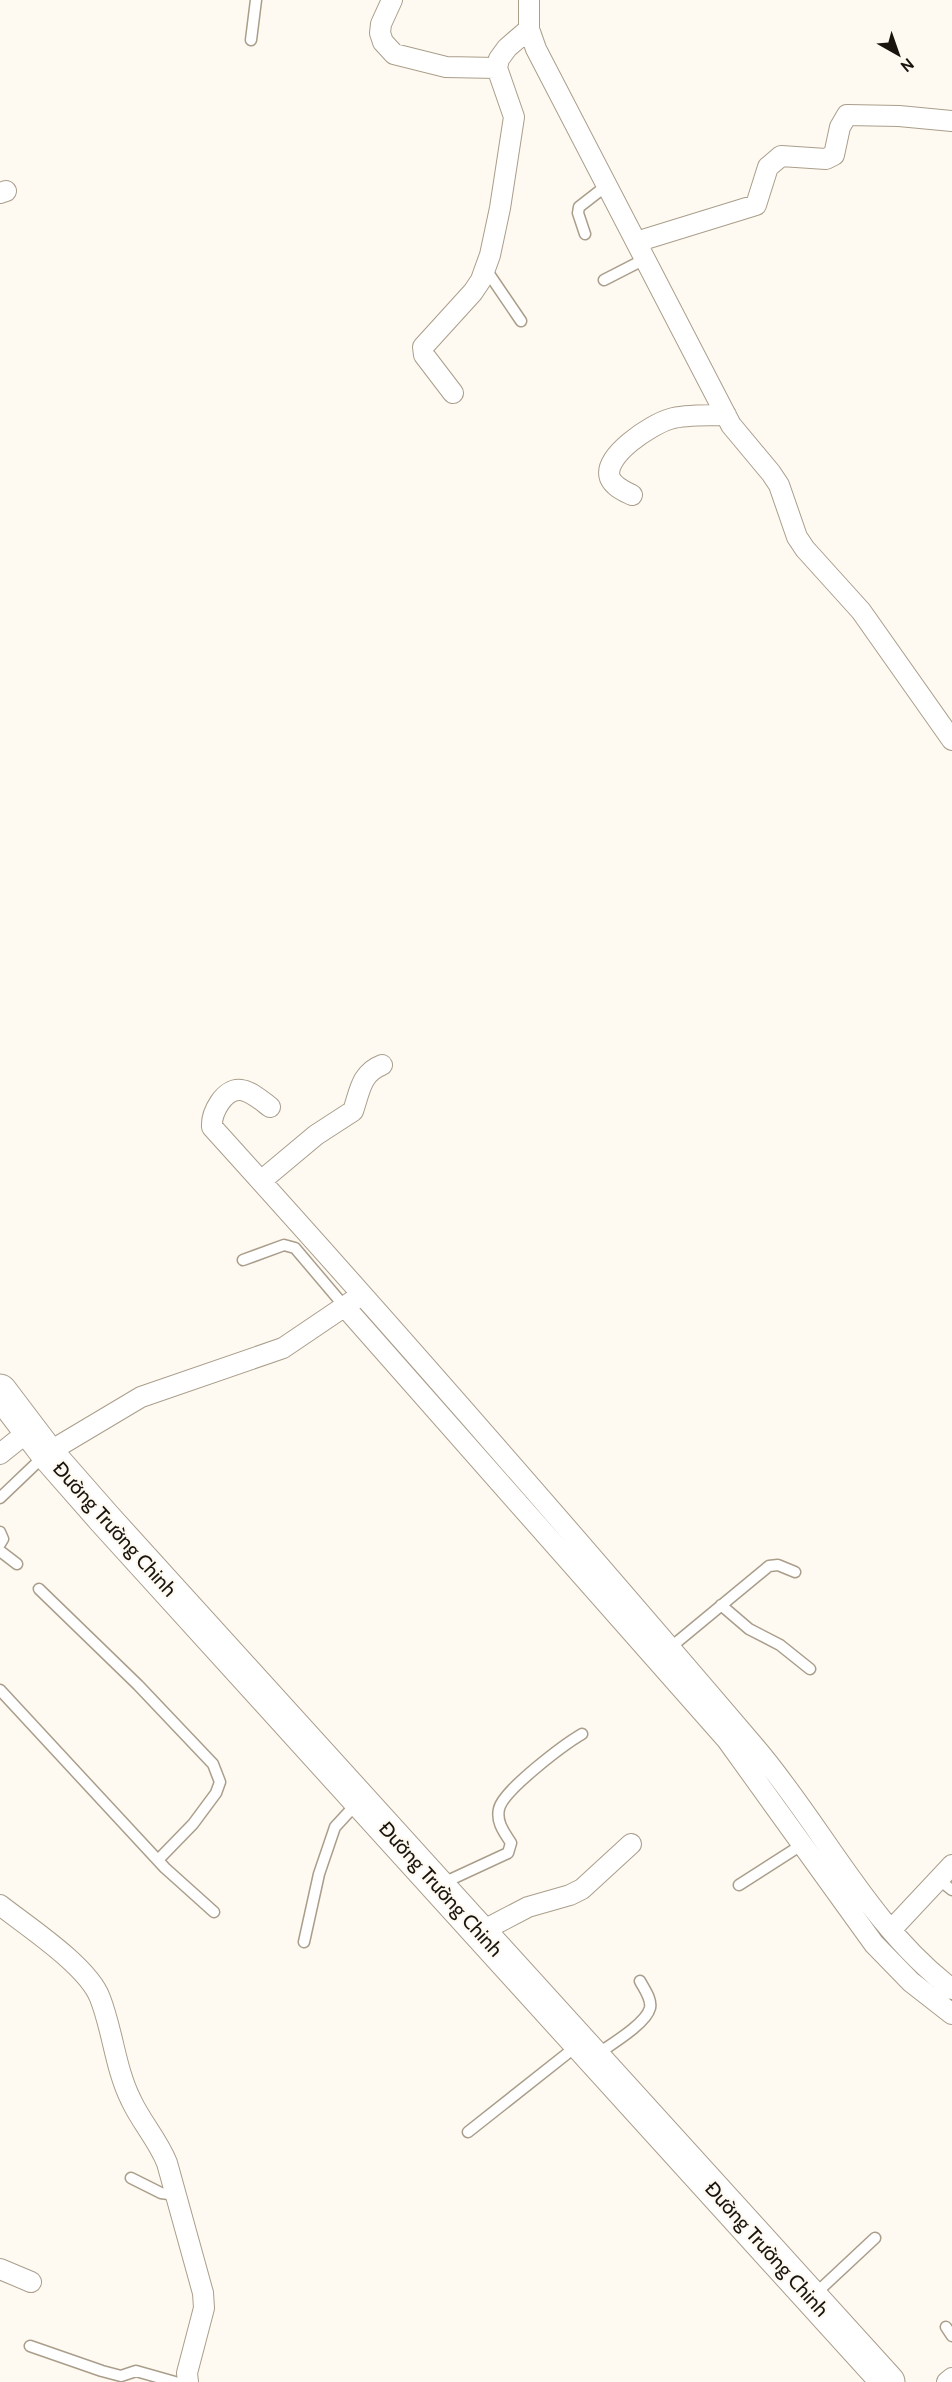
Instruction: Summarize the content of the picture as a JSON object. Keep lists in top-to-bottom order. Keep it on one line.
{"streets":{"highway":["Đường Trường Chinh"]},"north":"bottom right"}
